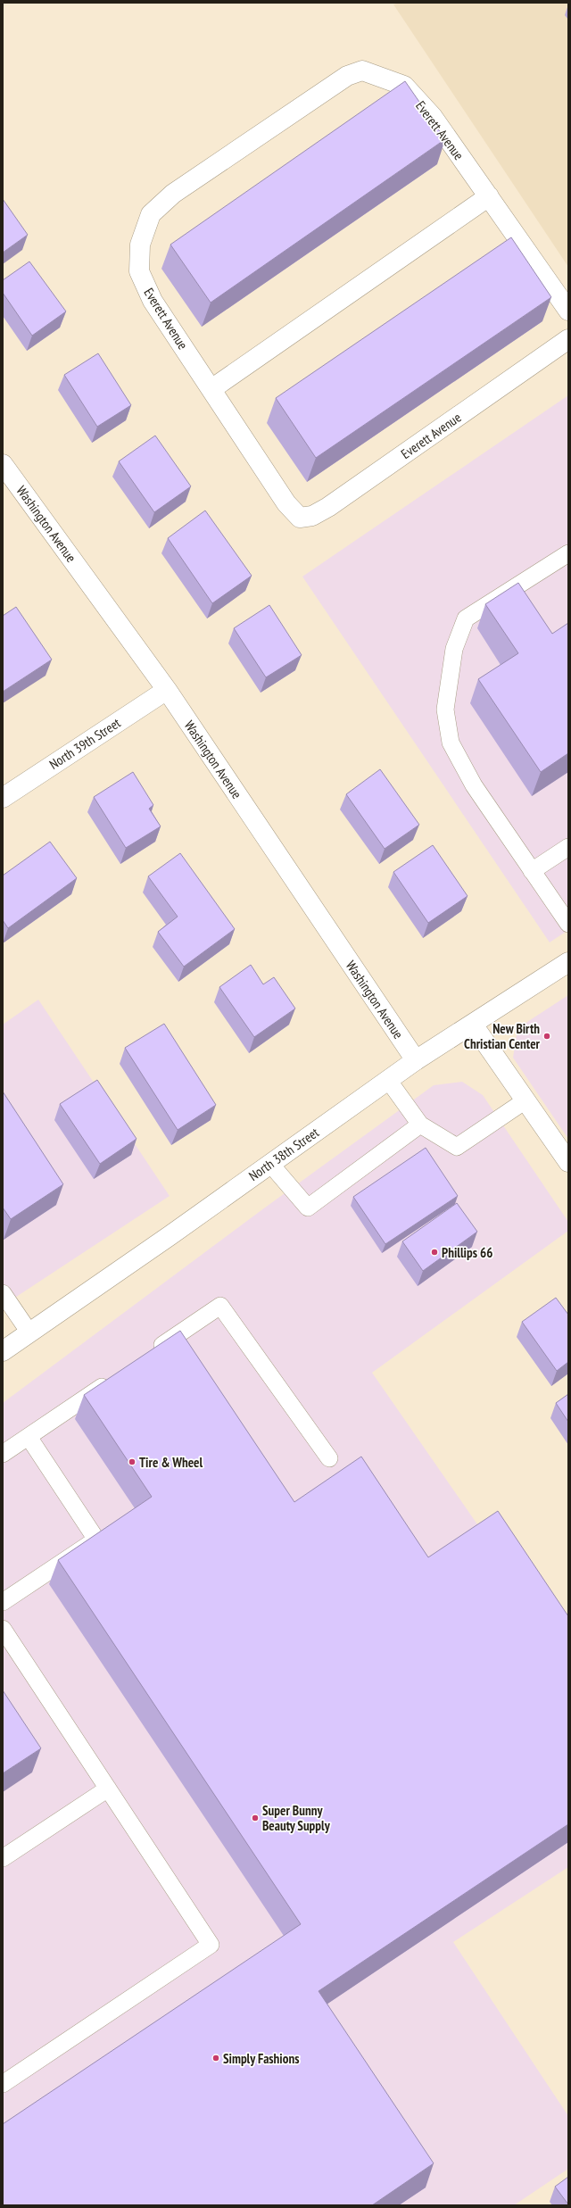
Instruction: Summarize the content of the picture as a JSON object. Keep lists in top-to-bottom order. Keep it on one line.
{"streets":{"street":["Everett Avenue","Washington Avenue","North 39th Street","North 38th Street"]},"crossings":[["Washington Avenue","North 39th Street"],["Washington Avenue","North 38th Street"]],"places":["New Birth Christian Center","Phillips 66","Tire & Wheel","Super Bunny Beauty Supply","Simply Fashions"]}
